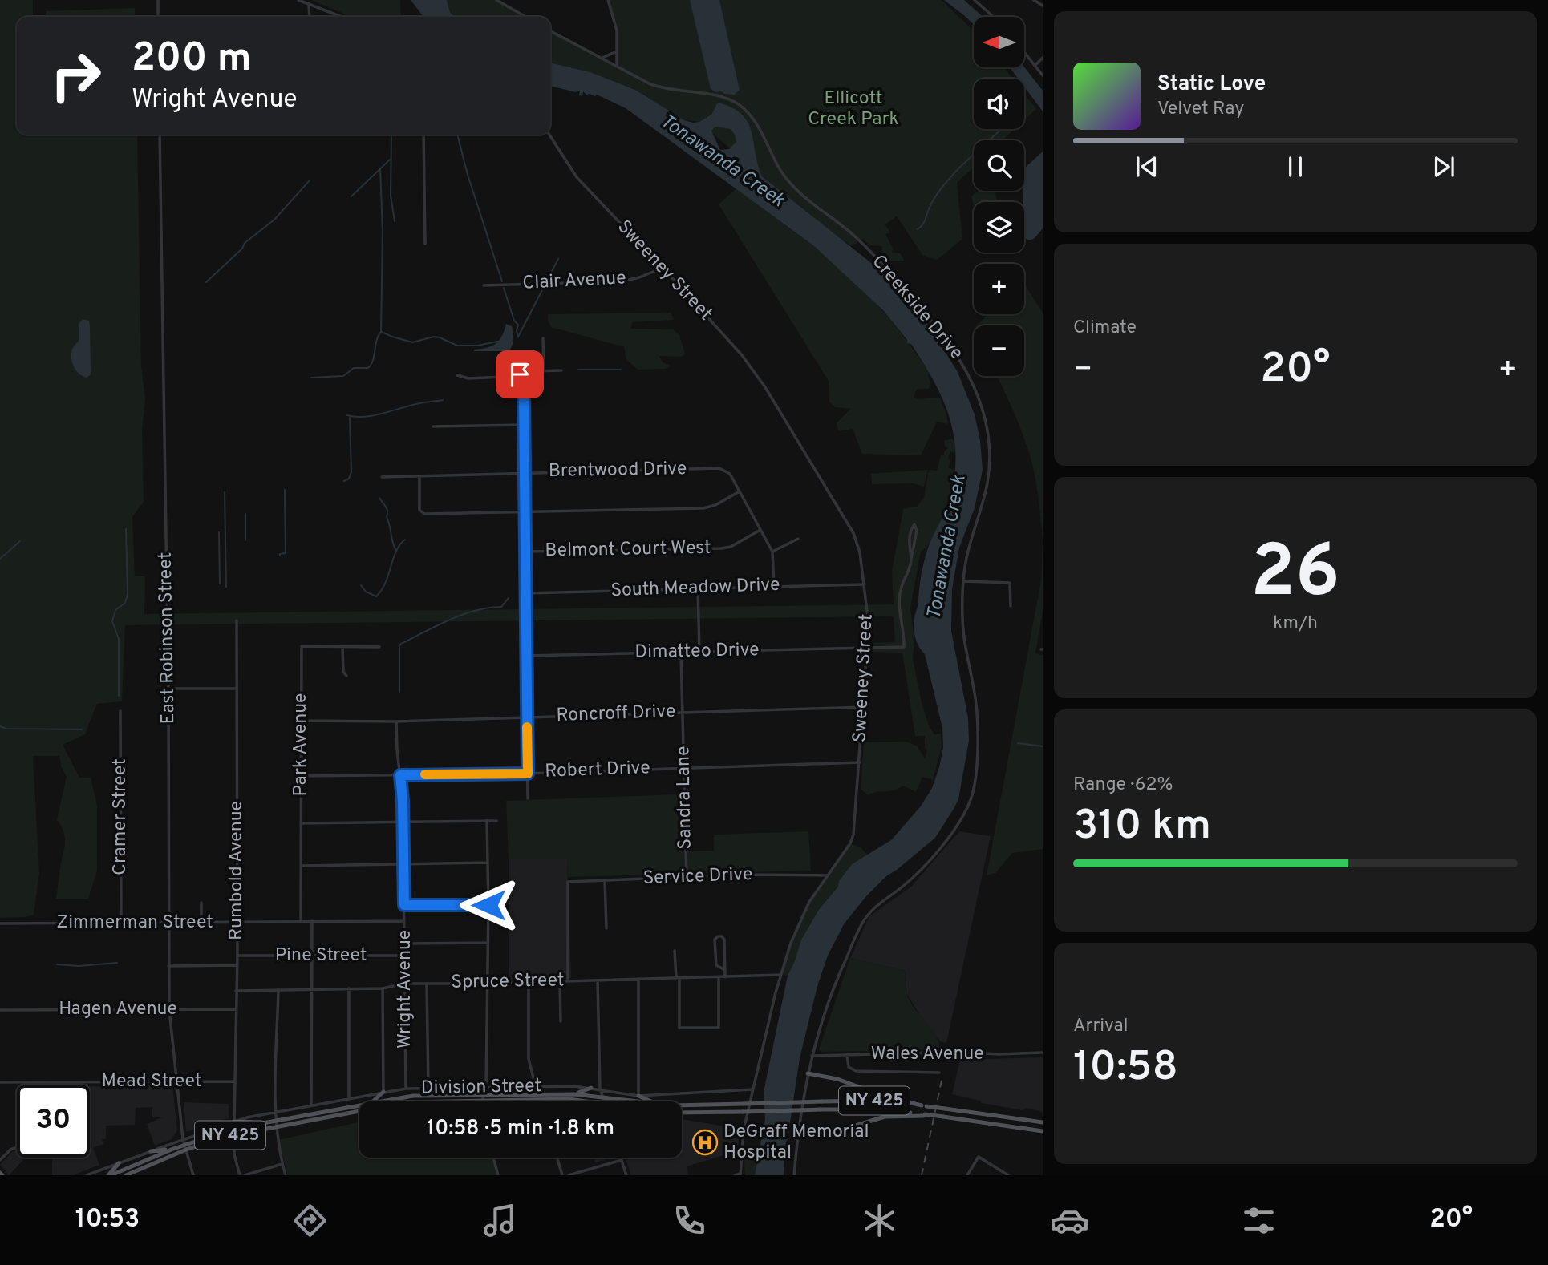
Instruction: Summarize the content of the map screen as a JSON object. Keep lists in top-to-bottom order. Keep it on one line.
{"streets":{"main road":["NY 425"],"street":["Sweeney Street","Clair Avenue","Creekside Drive","Brentwood Drive","Belmont Court West","South Meadow Drive","East Robinson Street","Dimatteo Drive","Roncroff Drive","Park Avenue","Robert Drive","Sandra Lane","Cramer Street","Rumbold Avenue","Service Drive","Zimmerman Street","Pine Street","Spruce Street","Wright Avenue","Hagen Avenue","Wales Avenue","Mead Street","Division Street"]},"crossings":[["Sweeney Street","Clair Avenue"],["Sweeney Street","South Meadow Drive"],["Sweeney Street","Dimatteo Drive"],["Sweeney Street","Roncroff Drive"],["Sweeney Street","Robert Drive"],["Sweeney Street","Service Drive"],["Sweeney Street","Spruce Street"],["Sweeney Street","Division Street"],["Creekside Drive","Wales Avenue"],["Brentwood Drive","Belmont Court West"],["Brentwood Drive","South Meadow Drive"],["East Robinson Street","Zimmerman Street"],["East Robinson Street","Hagen Avenue"],["East Robinson Street","Mead Street"],["East Robinson Street","Division Street"],["East Robinson Street","NY 425"],["Dimatteo Drive","Sandra Lane"],["Roncroff Drive","Park Avenue"],["Roncroff Drive","Sandra Lane"],["Roncroff Drive","Wright Avenue"],["Park Avenue","Robert Drive"],["Park Avenue","Zimmerman Street"],["Robert Drive","Sandra Lane"],["Robert Drive","Wright Avenue"],["Sandra Lane","Service Drive"],["Cramer Street","Zimmerman Street"],["Rumbold Avenue","Zimmerman Street"],["Rumbold Avenue","Pine Street"],["Rumbold Avenue","Spruce Street"],["Rumbold Avenue","Hagen Avenue"],["Rumbold Avenue","Mead Street"],["Rumbold Avenue","Division Street"],["Service Drive","Spruce Street"],["Zimmerman Street","Wright Avenue"],["Pine Street","Wright Avenue"],["Spruce Street","Wright Avenue"],["Wright Avenue","Division Street"],["Division Street","NY 425"]],"water":["Tonawanda Creek"],"parks":["Ellicott Creek Park"],"places":{"hospital":["DeGraff Memorial Hospital"]},"north":"left","page":{"map_buttons":["+","−"],"turn":["200 m","Wright Avenue"],"song":["Static Love","Velvet Ray"],"tile":["Climate",["26","km/h"],["Range · 62%","310 km"],["Arrival","10:58"]],"heat":["−","20°","+"],"limit":"30","trip":"10:58 · 5 min · 1.8 km","tabs":["10:53","20°"]}}
